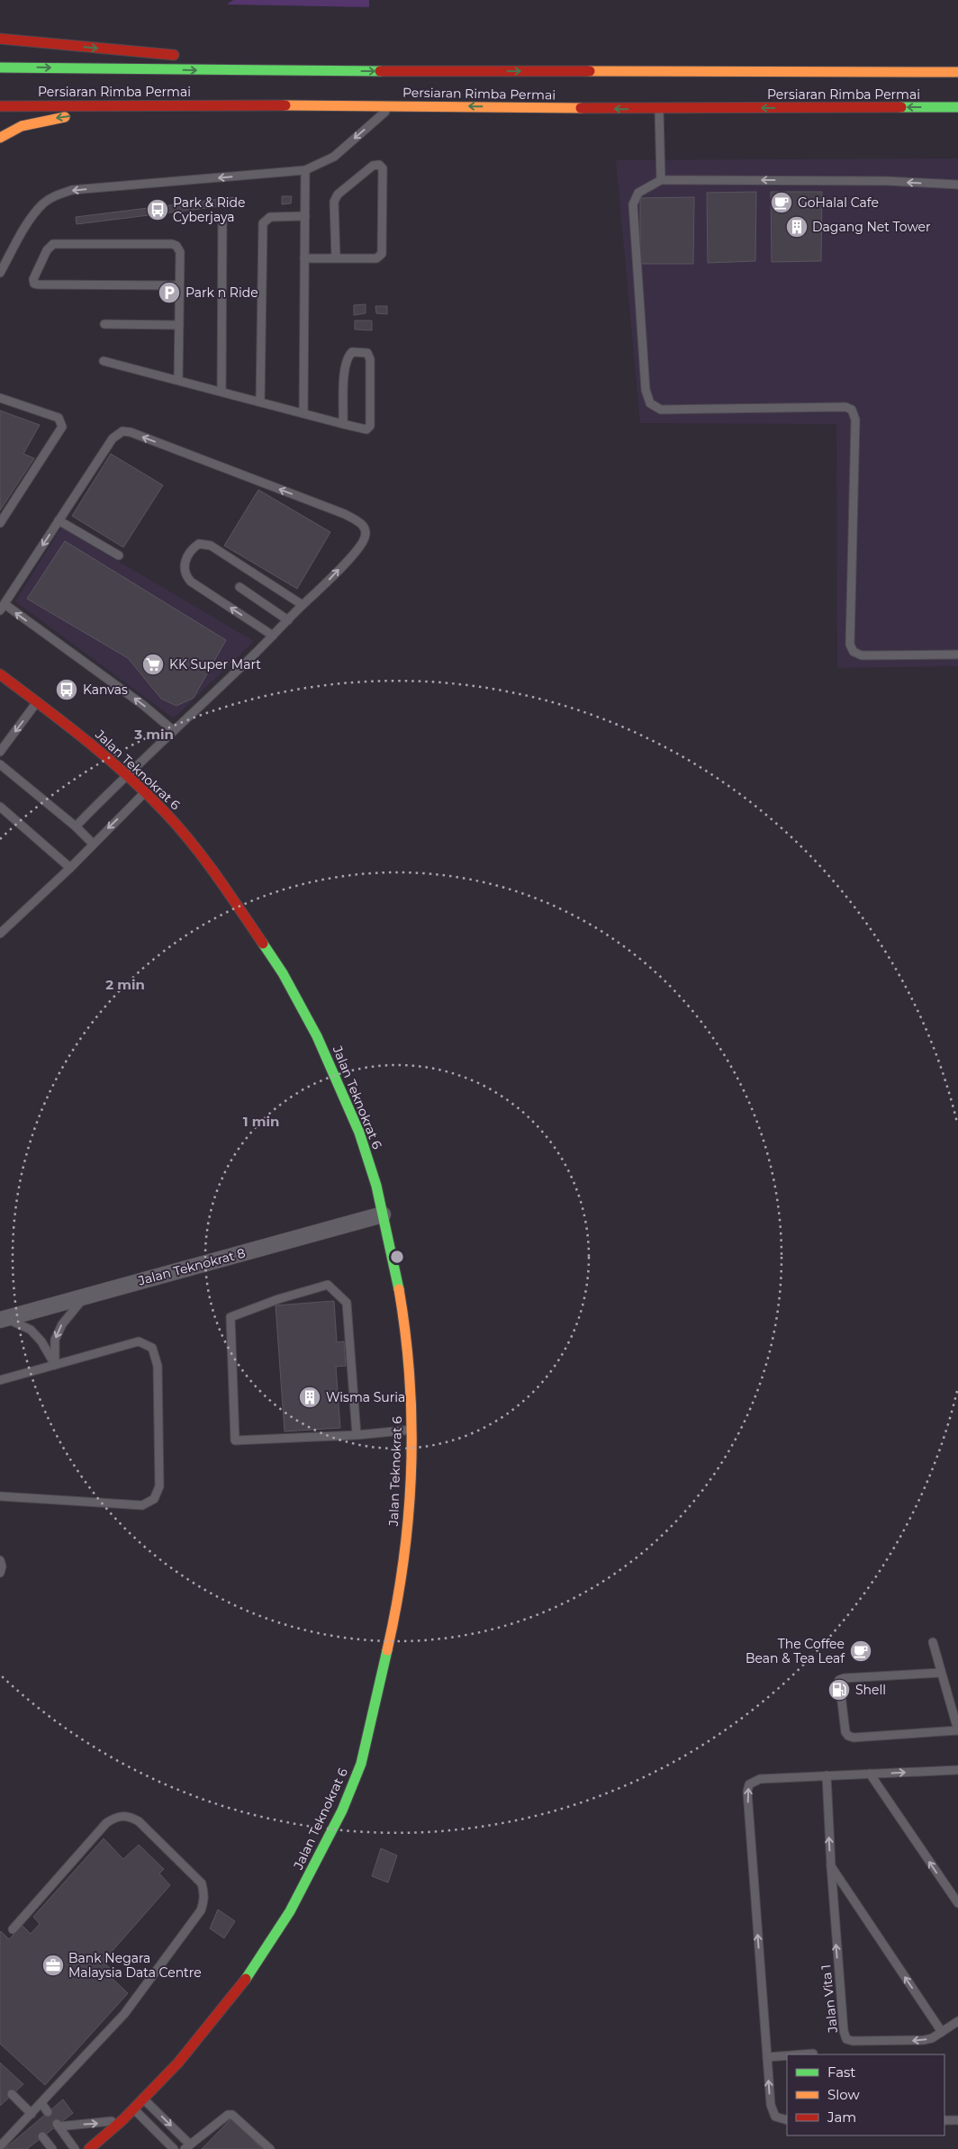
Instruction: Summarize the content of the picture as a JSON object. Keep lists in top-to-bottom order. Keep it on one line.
{"streets":{"main road":["Persiaran Rimba Permai","Jalan Teknokrat 6"],"street":["Jalan Teknokrat 8"],"lane":["Jalan Vita 1"]},"crossings":[["Jalan Teknokrat 6","Jalan Teknokrat 8"]],"places":{"cafe":["GoHalal Cafe","The Coffee Bean & Tea Leaf"],"bus stop":["Park & Ride Cyberjaya","Kanvas"],"building":["Dagang Net Tower","Wisma Suria"],"parking":["Park n Ride"],"supermarket":["KK Super Mart"],"fuel station":["Shell"],"office":["Bank Negara Malaysia Data Centre"]},"legend":["Fast","Slow","Jam"],"rings":["3 min","2 min","1 min"]}
